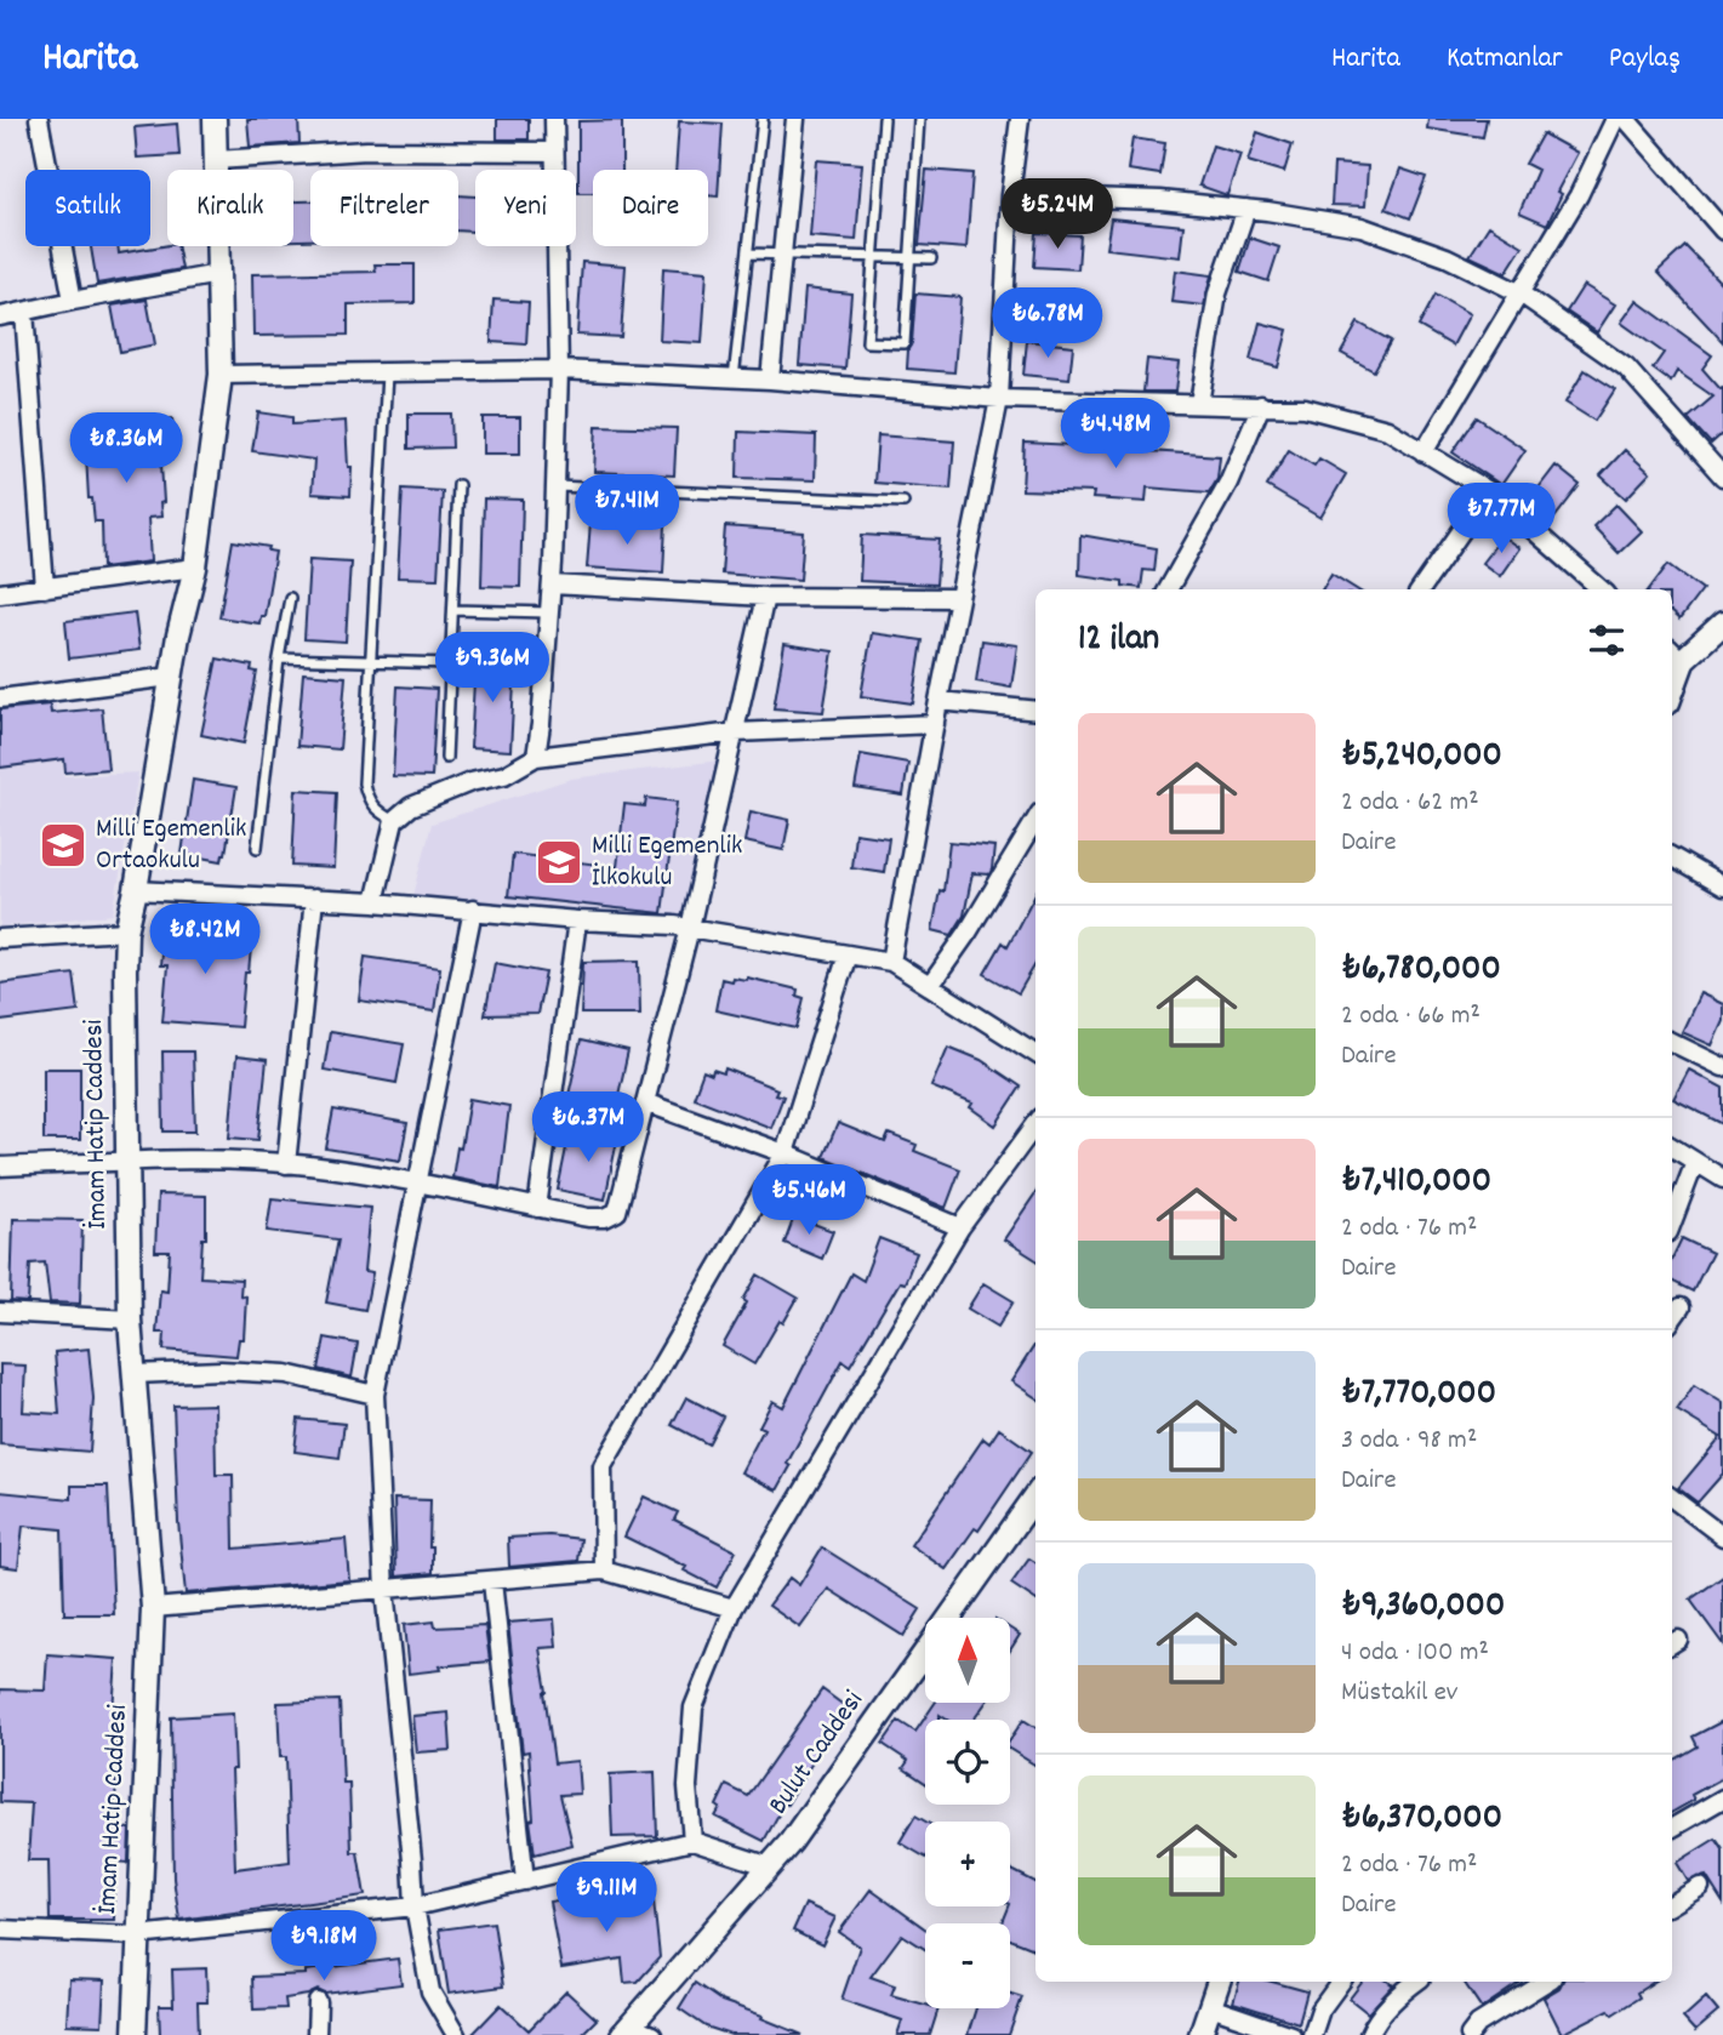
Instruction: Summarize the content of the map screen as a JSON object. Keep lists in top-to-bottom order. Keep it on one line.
{"streets":{"street":["İmam Hatip Caddesi","Bulut Caddesi"]},"places":{"school or university":["Milli Egemenlik Ortaokulu","Milli Egemenlik İlkokulu"]},"north":"top","page":{"header":"Harita","nav":["Harita","Katmanlar","Paylaş"],"chip":["Satılık","Kiralık","Filtreler","Yeni","Daire"],"price":["₺5.24M","₺6.78M","₺4.48M","₺8.36M","₺7.41M","₺7.77M","₺9.36M","₺8.42M","₺6.37M","₺5.46M","₺9.11M","₺9.18M"],"heading":"12 ilan","list":[{"name":"₺5,240,000","note":"2 oda · 62 m² · Daire"},{"name":"₺6,780,000","note":"2 oda · 66 m² · Daire"},{"name":"₺7,410,000","note":"2 oda · 76 m² · Daire"},{"name":"₺7,770,000","note":"3 oda · 98 m² · Daire"},{"name":"₺9,360,000","note":"4 oda · 100 m² · Müstakil ev"},{"name":"₺6,370,000","note":"2 oda · 76 m² · Daire"}],"map_buttons":["+","−"]}}
